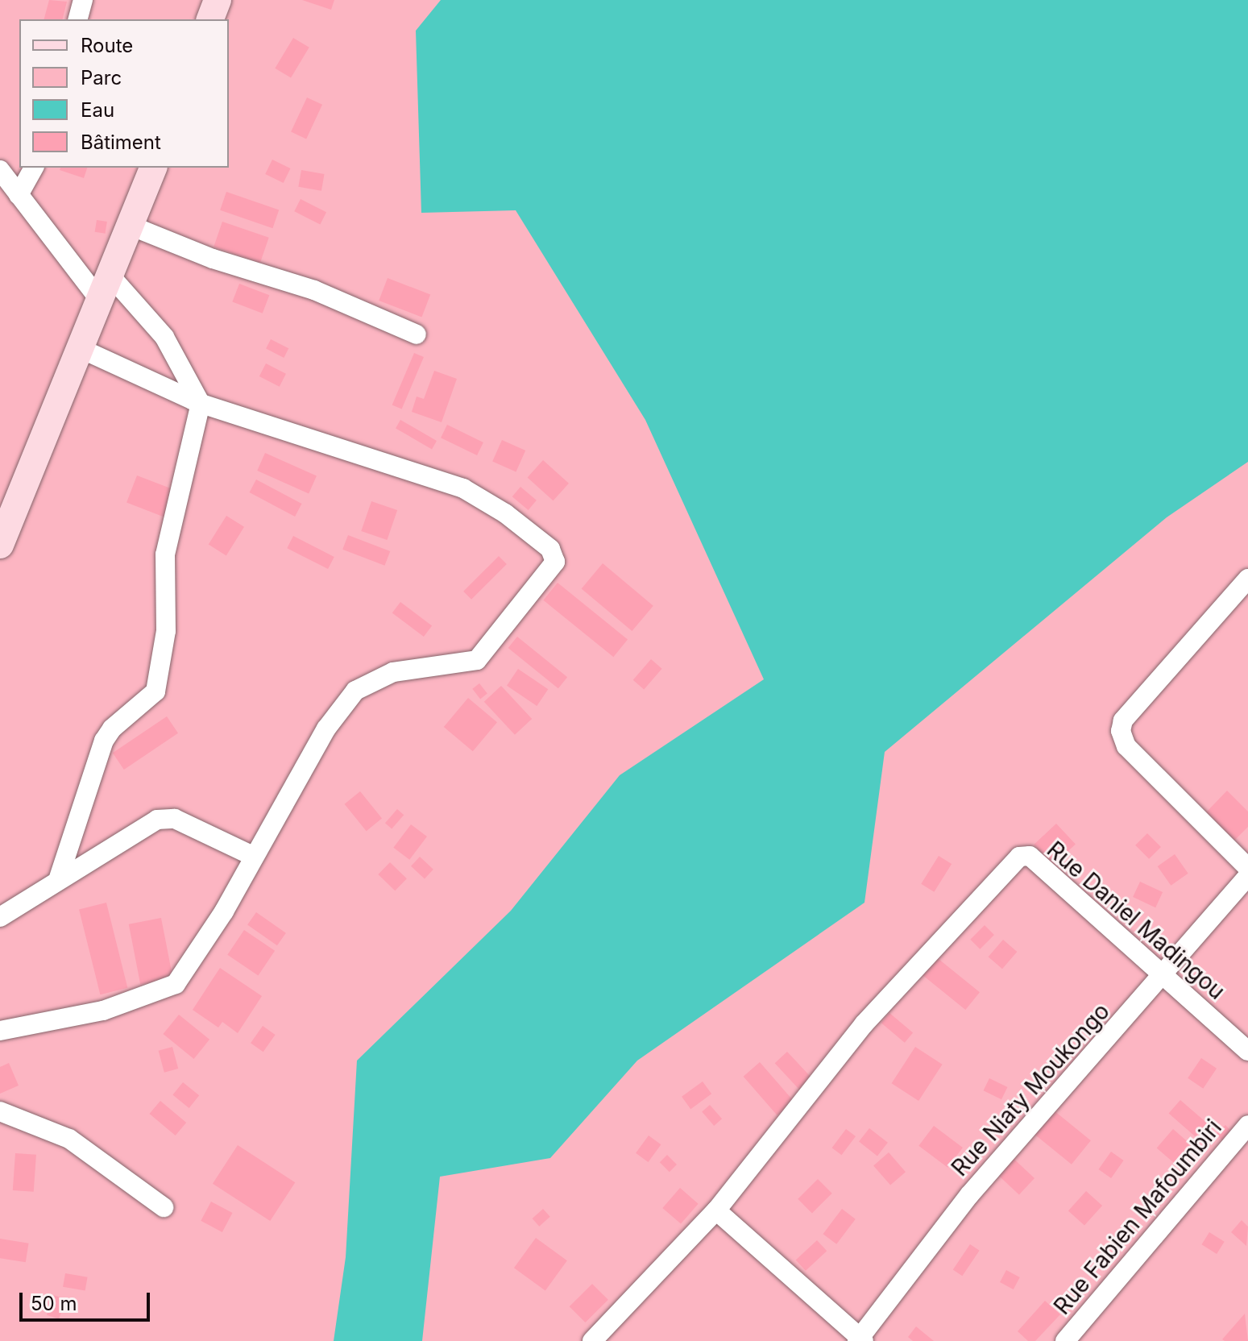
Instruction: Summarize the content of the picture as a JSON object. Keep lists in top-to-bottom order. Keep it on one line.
{"streets":{"street":["Rue Daniel Madingou","Rue Niaty Moukongo","Rue Fabien Mafoumbiri"]},"crossings":[["Rue Daniel Madingou","Rue Niaty Moukongo"]],"legend":["Route","Parc","Eau","Bâtiment"],"scale_bar":"50 m"}
